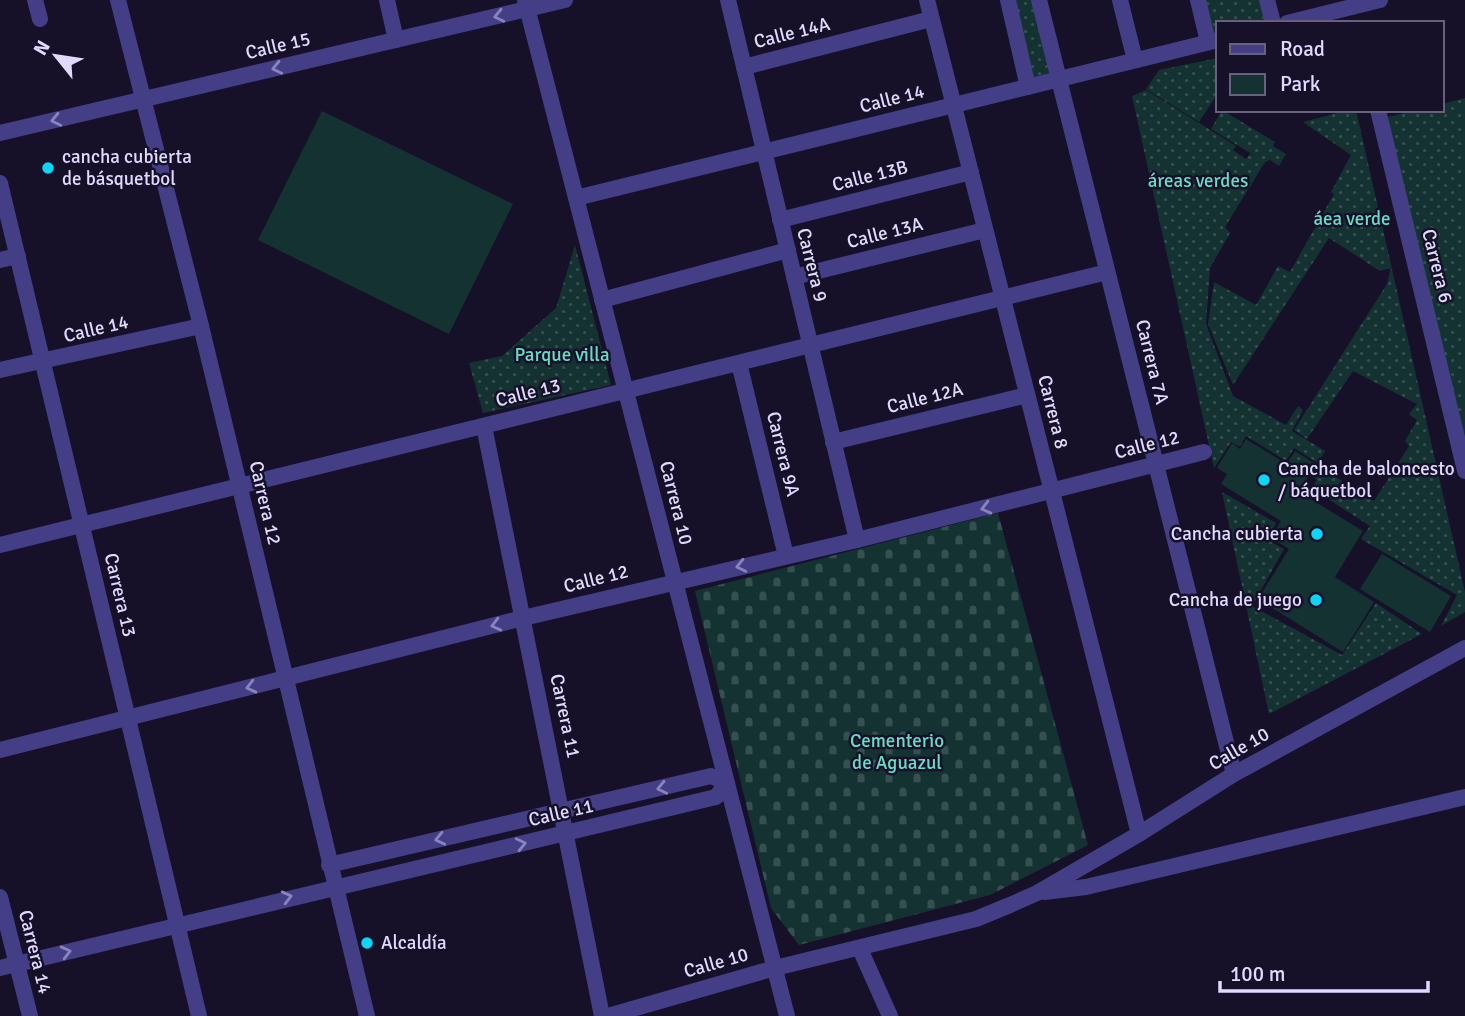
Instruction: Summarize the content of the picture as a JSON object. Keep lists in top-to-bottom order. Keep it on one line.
{"streets":{"street":["Calle 14A","Calle 15","Calle 14","Calle 13B","Calle 13A","Carrera 9","Carrera 6","Carrera 7A","Calle 13","Calle 12A","Carrera 8","Calle 12","Carrera 9A","Carrera 12","Carrera 10","Carrera 13","Carrera 11","Calle 10","Calle 11","Carrera 14"]},"crossings":[["Calle 14A","Carrera 9"],["Calle 14A","Carrera 8"],["Calle 15","Carrera 12"],["Calle 15","Carrera 10"],["Calle 14","Carrera 9"],["Calle 14","Carrera 7A"],["Calle 14","Carrera 8"],["Calle 14","Carrera 12"],["Calle 14","Carrera 10"],["Calle 14","Carrera 13"],["Calle 13B","Carrera 9"],["Calle 13B","Carrera 8"],["Calle 13A","Carrera 9"],["Calle 13A","Carrera 8"],["Carrera 9","Calle 13"],["Carrera 9","Calle 12A"],["Carrera 9","Calle 12"],["Carrera 7A","Calle 13"],["Carrera 7A","Calle 12"],["Carrera 7A","Calle 10"],["Calle 13","Carrera 8"],["Calle 13","Carrera 9A"],["Calle 13","Carrera 12"],["Calle 13","Carrera 10"],["Calle 13","Carrera 13"],["Calle 13","Carrera 11"],["Calle 12A","Carrera 8"],["Carrera 8","Calle 12"],["Carrera 8","Calle 10"],["Calle 12","Carrera 9A"],["Calle 12","Carrera 12"],["Calle 12","Carrera 10"],["Calle 12","Carrera 13"],["Calle 12","Carrera 11"],["Carrera 12","Calle 11"],["Carrera 10","Calle 10"],["Carrera 10","Calle 11"],["Carrera 13","Calle 11"],["Carrera 11","Calle 11"],["Calle 11","Carrera 14"]],"one_way":["Calle 15","Calle 12"],"parks":["áreas verdes","áea verde","Parque villa","Cementerio de Aguazul"],"places":["cancha cubierta de básquetbol","Cancha de baloncesto / báquetbol","Cancha cubierta","Cancha de juego","Alcaldía"],"legend":["Road","Park"],"scale_bar":"100 m","north":"top left"}
